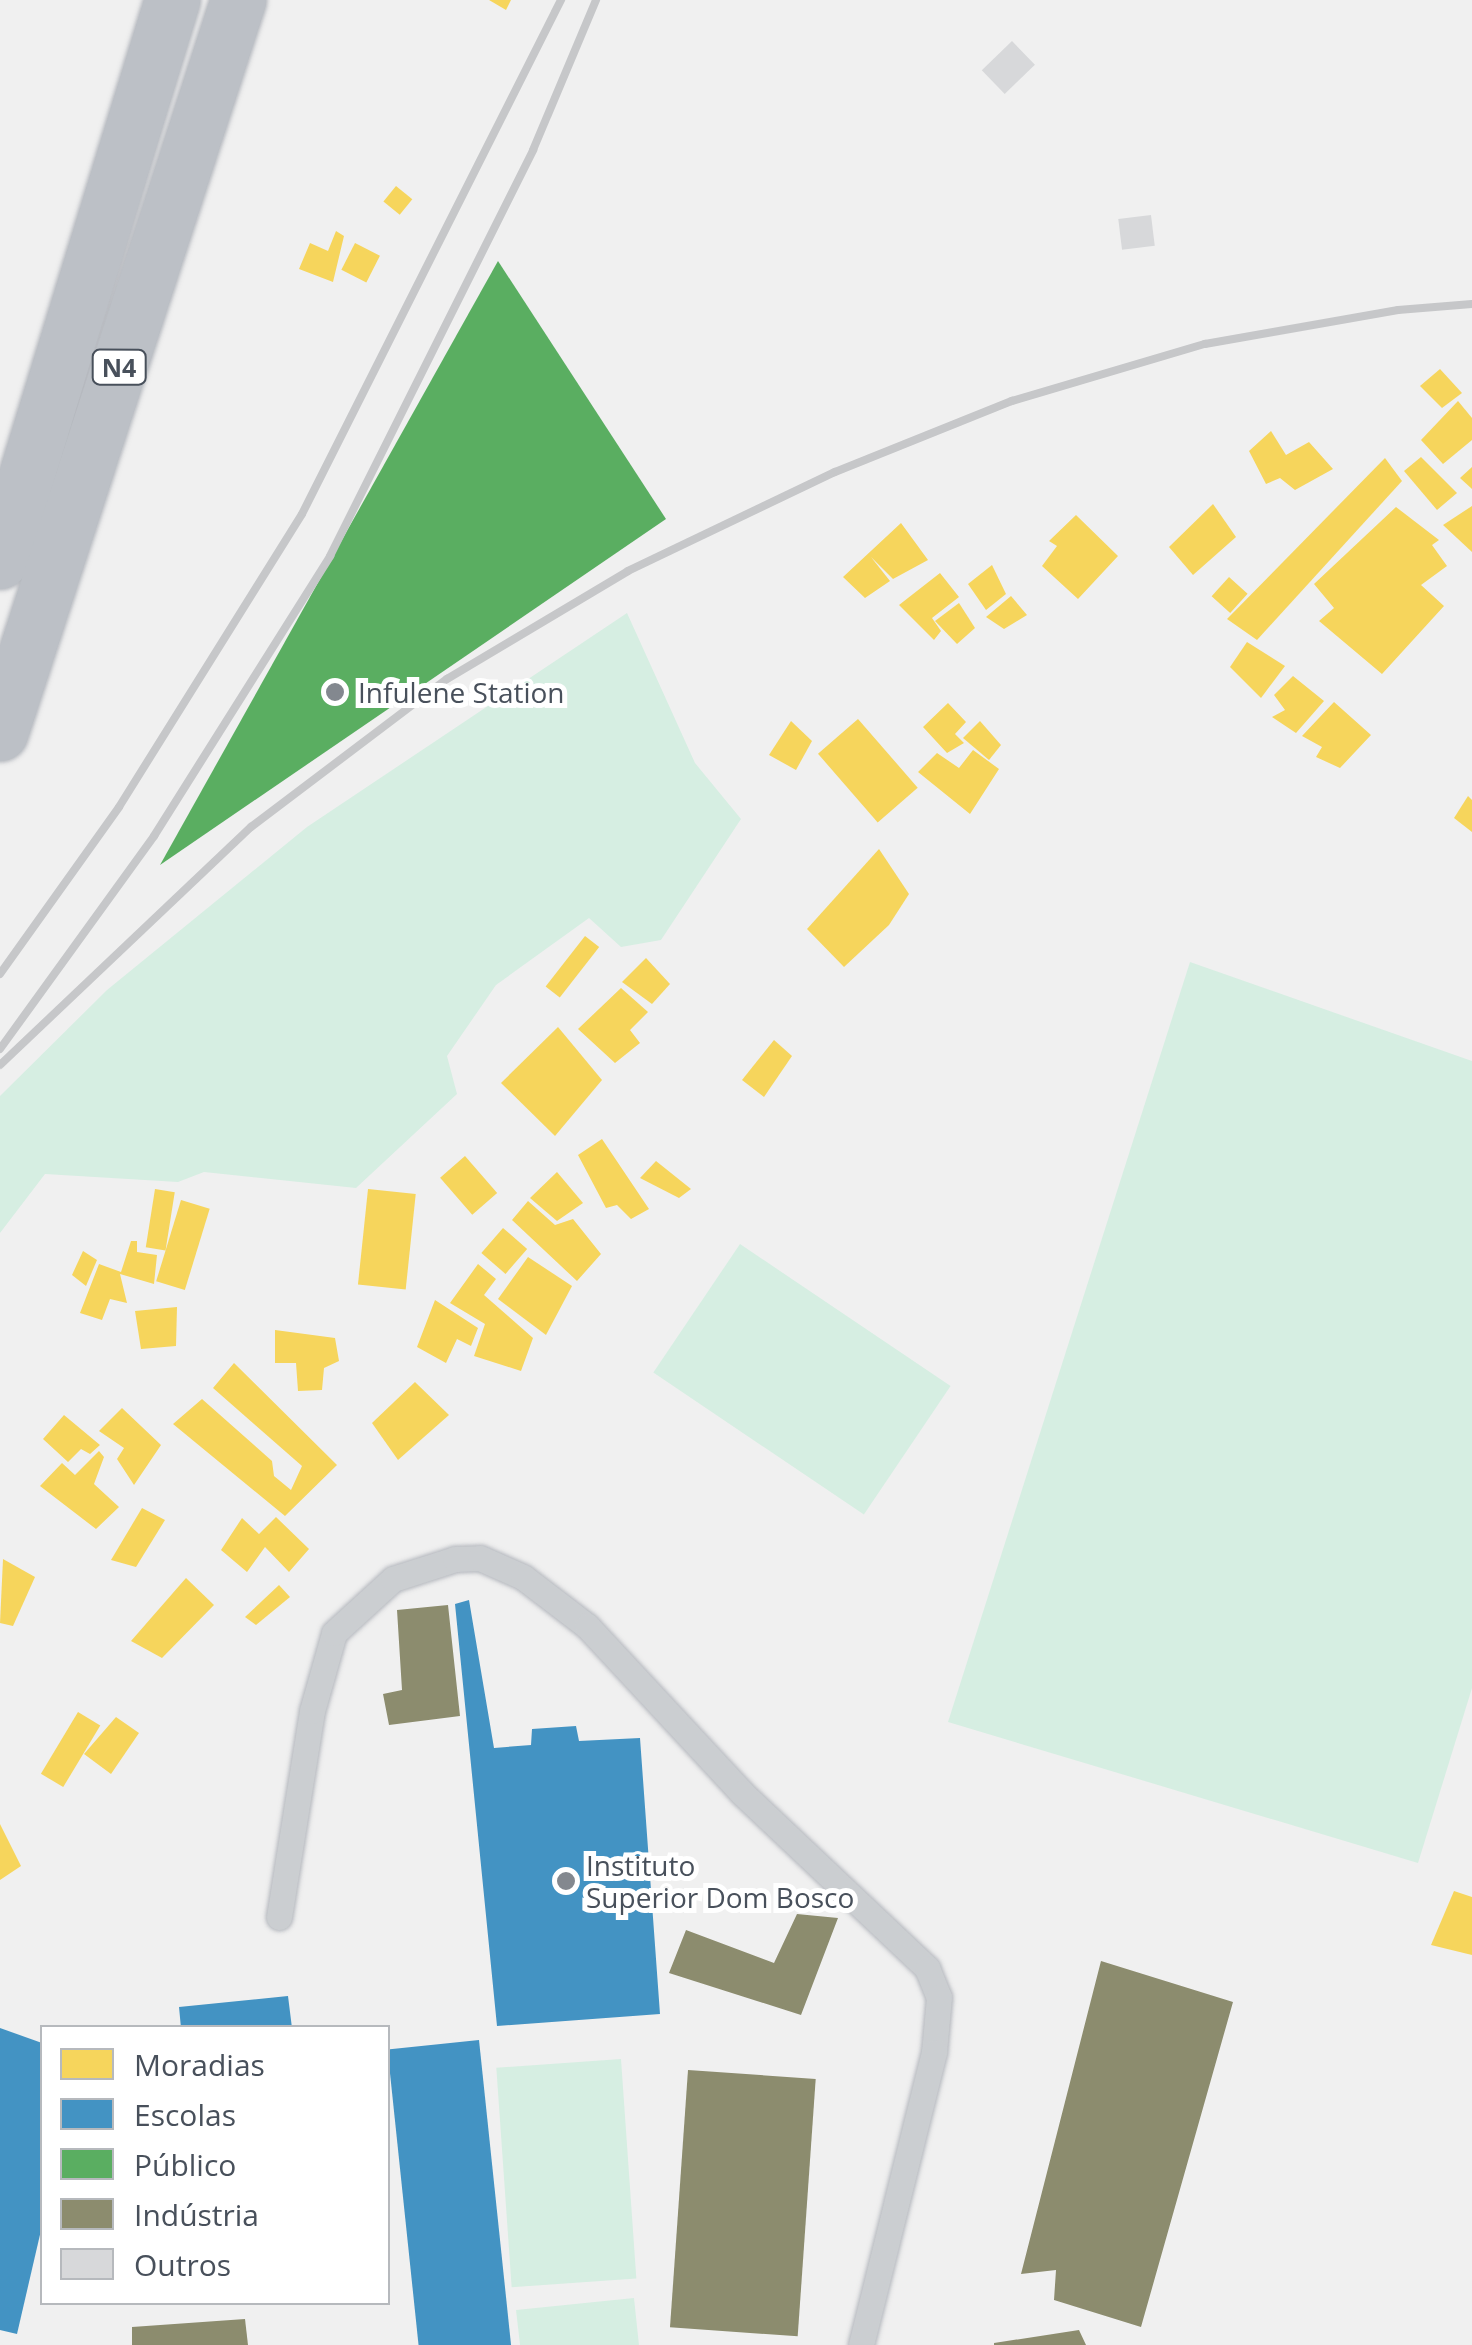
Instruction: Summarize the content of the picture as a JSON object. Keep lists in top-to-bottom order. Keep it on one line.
{"streets":{"highway":["N4"]},"places":["Infulene Station","Instituto Superior Dom Bosco"],"legend":["Moradias","Escolas","Público","Indústria","Outros"]}
